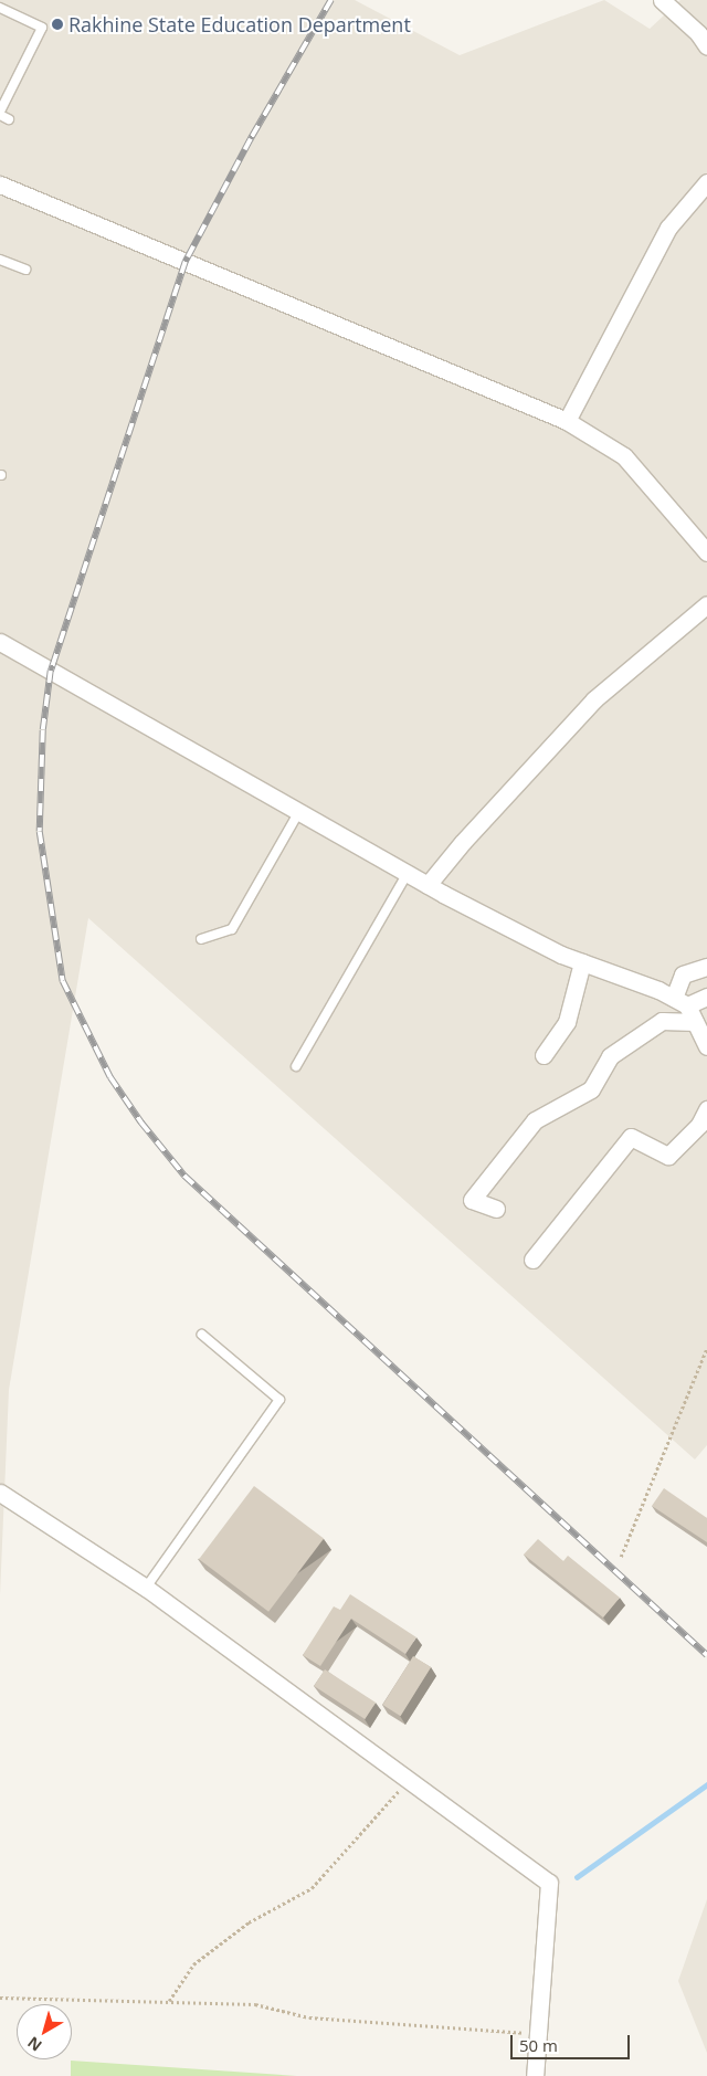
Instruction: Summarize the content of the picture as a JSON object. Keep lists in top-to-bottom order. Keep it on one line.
{"places":["Rakhine State Education Department"],"scale_bar":"50 m","north":"bottom left"}
